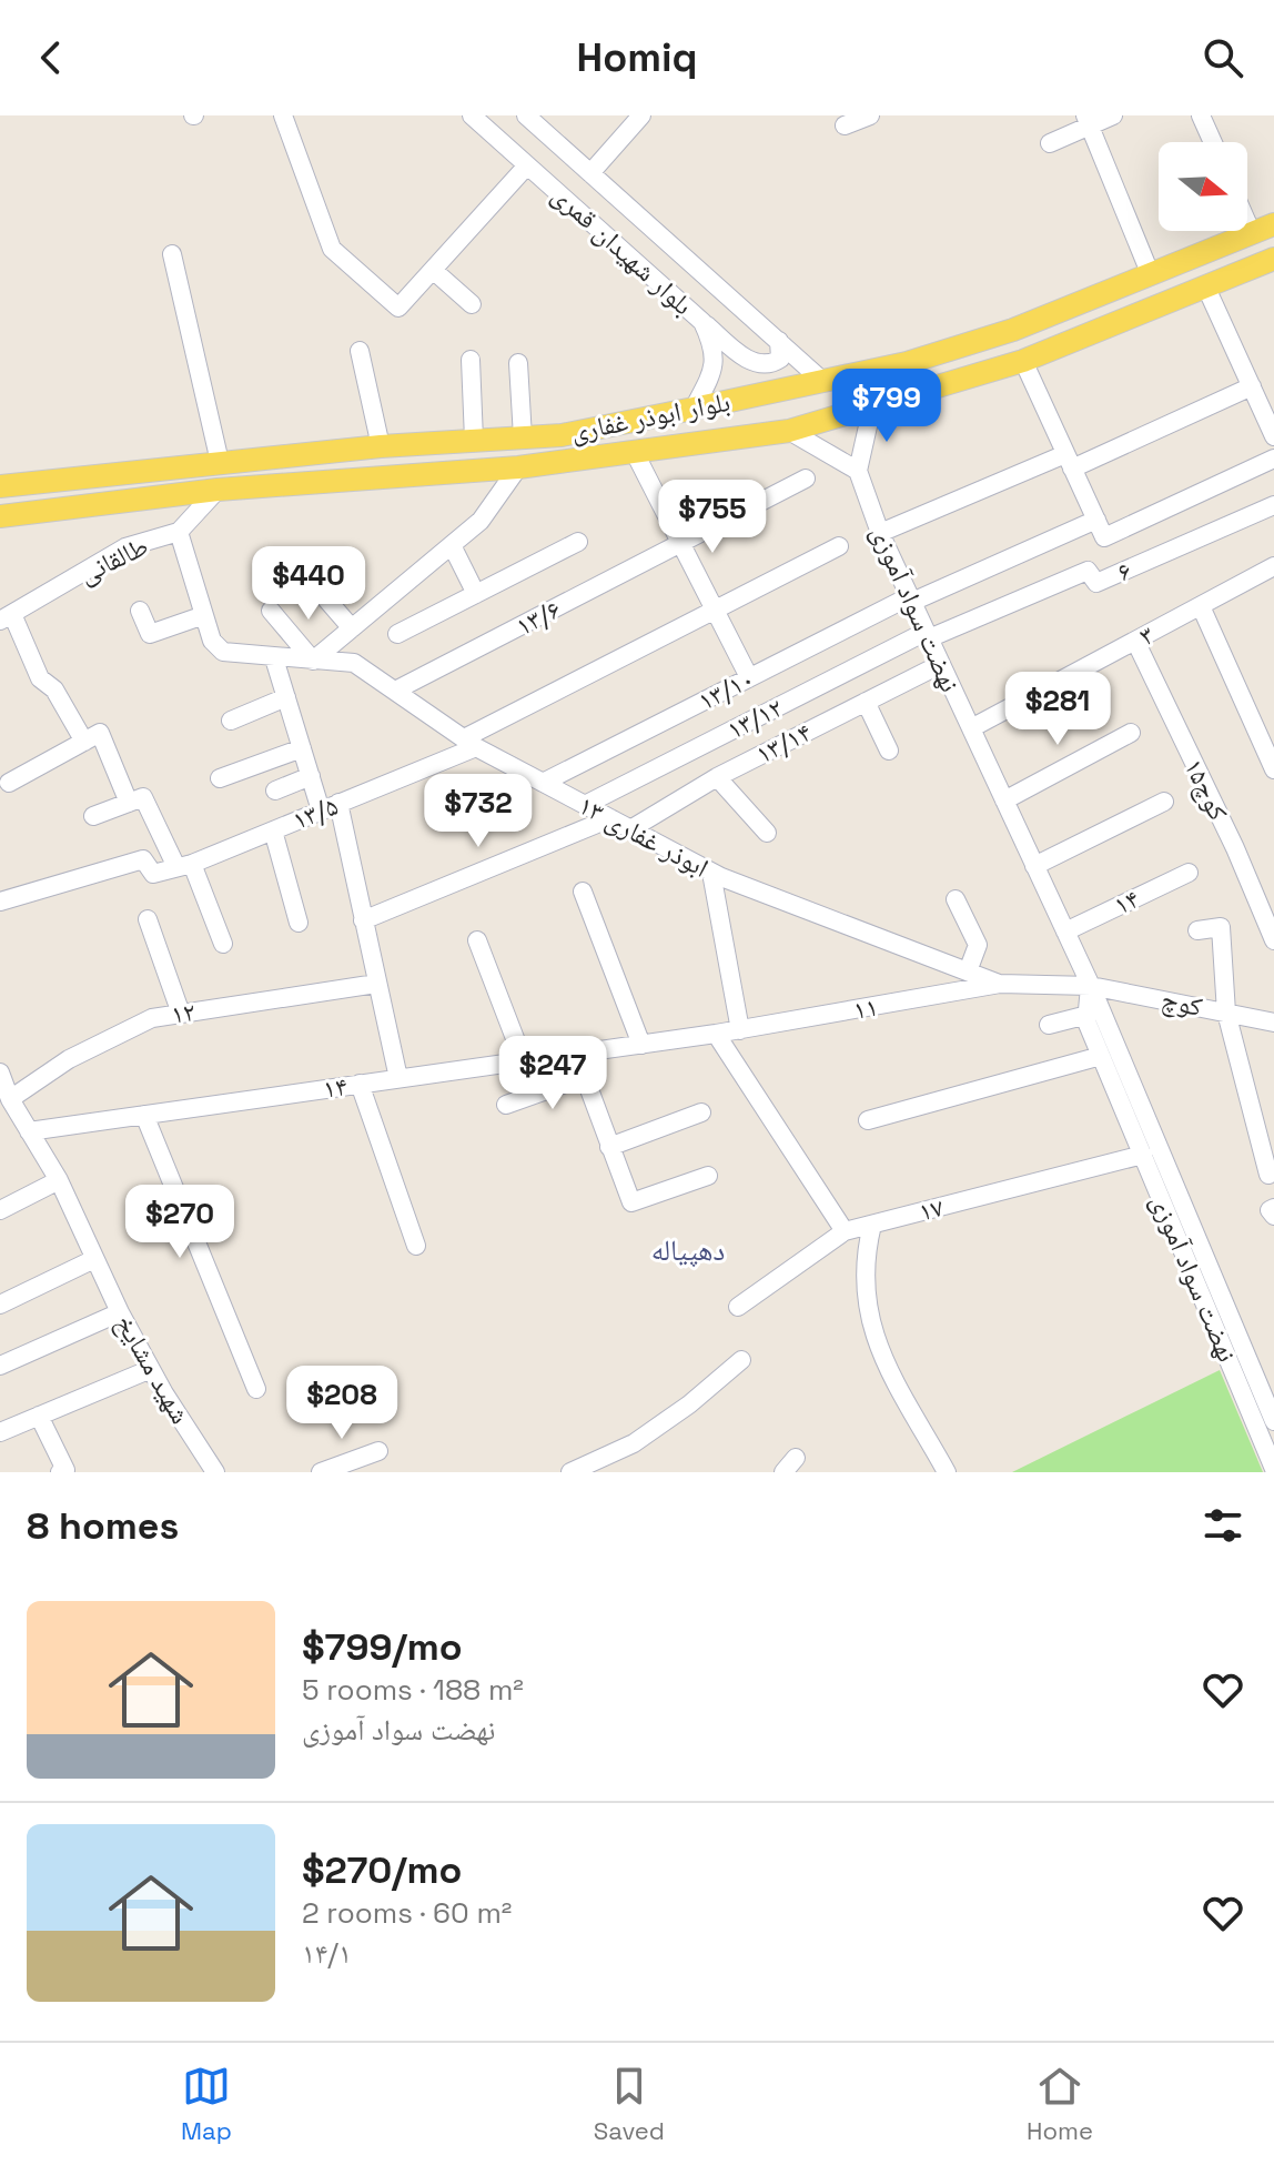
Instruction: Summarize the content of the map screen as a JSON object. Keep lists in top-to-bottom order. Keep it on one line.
{"streets":{"main road":["بلوار ابوذر غفاری"],"street":["بلوار شهیدان قمری","طالقانی","۶","نهضت سواد آموزی","۱۳/۶","۳","۱۳/۱۰","۱۳/۱۲","۱۳/۱۴","۱۵کوچ","۱۳/۵","۱۳ ابوذر غفاری","۱۴","کوچ","۱۱","۱۲","۱۷","شهید مشایخ"]},"crossings":[["بلوار شهیدان قمری","بلوار ابوذر غفاری"],["بلوار ابوذر غفاری","طالقانی"],["طالقانی","۱۳ ابوذر غفاری"],["۶","نهضت سواد آموزی"],["۶","۱۳/۱۲"],["نهضت سواد آموزی","۳"],["نهضت سواد آموزی","۱۳/۱۰"],["نهضت سواد آموزی","۱۳/۱۲"],["نهضت سواد آموزی","۱۳/۱۴"],["نهضت سواد آموزی","۱۴"],["نهضت سواد آموزی","کوچ"],["نهضت سواد آموزی","۱۱"],["نهضت سواد آموزی","۱۷"],["۱۳/۶","۱۳ ابوذر غفاری"],["۳","۱۵کوچ"],["۱۳/۱۰","۱۳ ابوذر غفاری"],["۱۳/۱۲","۱۳ ابوذر غفاری"],["۱۳/۱۴","۱۳ ابوذر غفاری"],["۱۳/۵","۱۳ ابوذر غفاری"],["۱۳ ابوذر غفاری","۱۱"],["۱۴","۱۱"],["۱۴","شهید مشایخ"],["کوچ","۱۱"],["۱۲","شهید مشایخ"]],"districts":["دهپیاله"],"north":"right","page":{"header":"Homiq","price":["$799","$755","$440","$281","$732","$247","$270","$208"],"heading":"8 homes","list":[{"name":"$799/mo","note":"5 rooms · 188 m² · نهضت سواد آموزی"},{"name":"$270/mo","note":"2 rooms · 60 m² · ۱۴/۱"}],"tabs":["Map","Saved","Home"]}}
